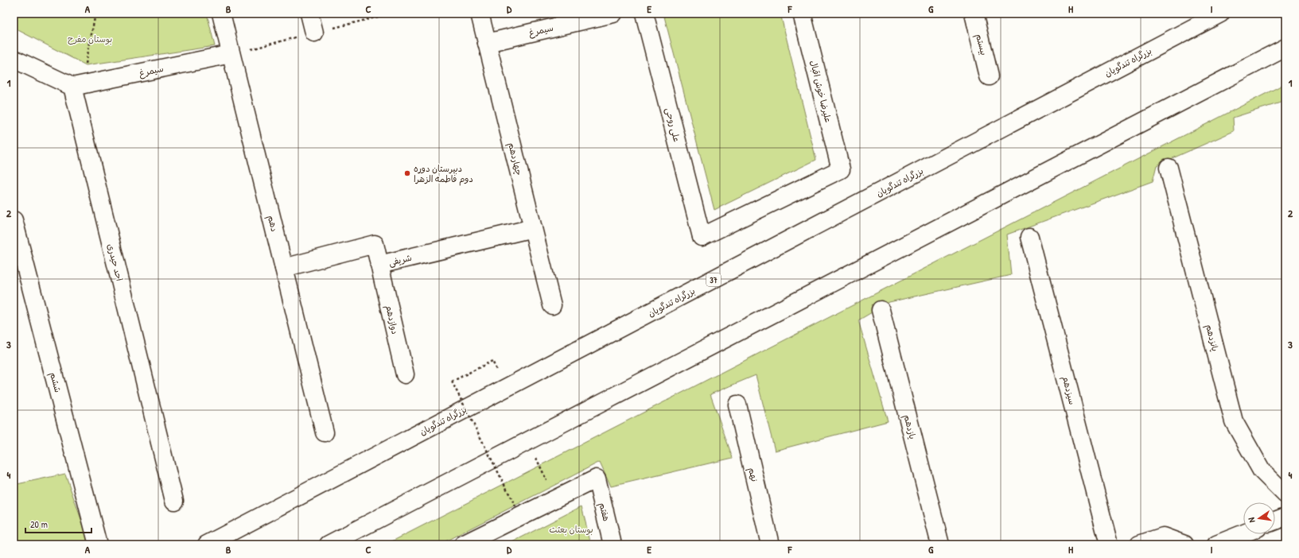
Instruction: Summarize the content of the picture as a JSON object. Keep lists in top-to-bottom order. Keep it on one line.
{"streets":{"main road":["سیمرغ","بیستم","بزرگراه تندگویان","علیرضا خوش اقبال","علی روحی","چهاردهم","دهم","شریفی","احد حیدری","37","دوازدهم","پانزدهم","ششم","سیزدهم","یازدهم","نهم","هفتم"]},"crossings":[["سیمرغ","چهاردهم"],["سیمرغ","دهم"],["سیمرغ","احد حیدری"],["علیرضا خوش اقبال","علی روحی"],["چهاردهم","شریفی"],["دهم","شریفی"],["شریفی","دوازدهم"]],"parks":["بوستان مفرح","بوستان بعثت"],"places":["دبیرستان دوره دوم فاطمه الزهرا"],"scale_bar":"20 m","north":"left","grid":{"columns":["A","B","C","D","E","F","G","H","I"],"rows":["1","2","3","4"]}}
